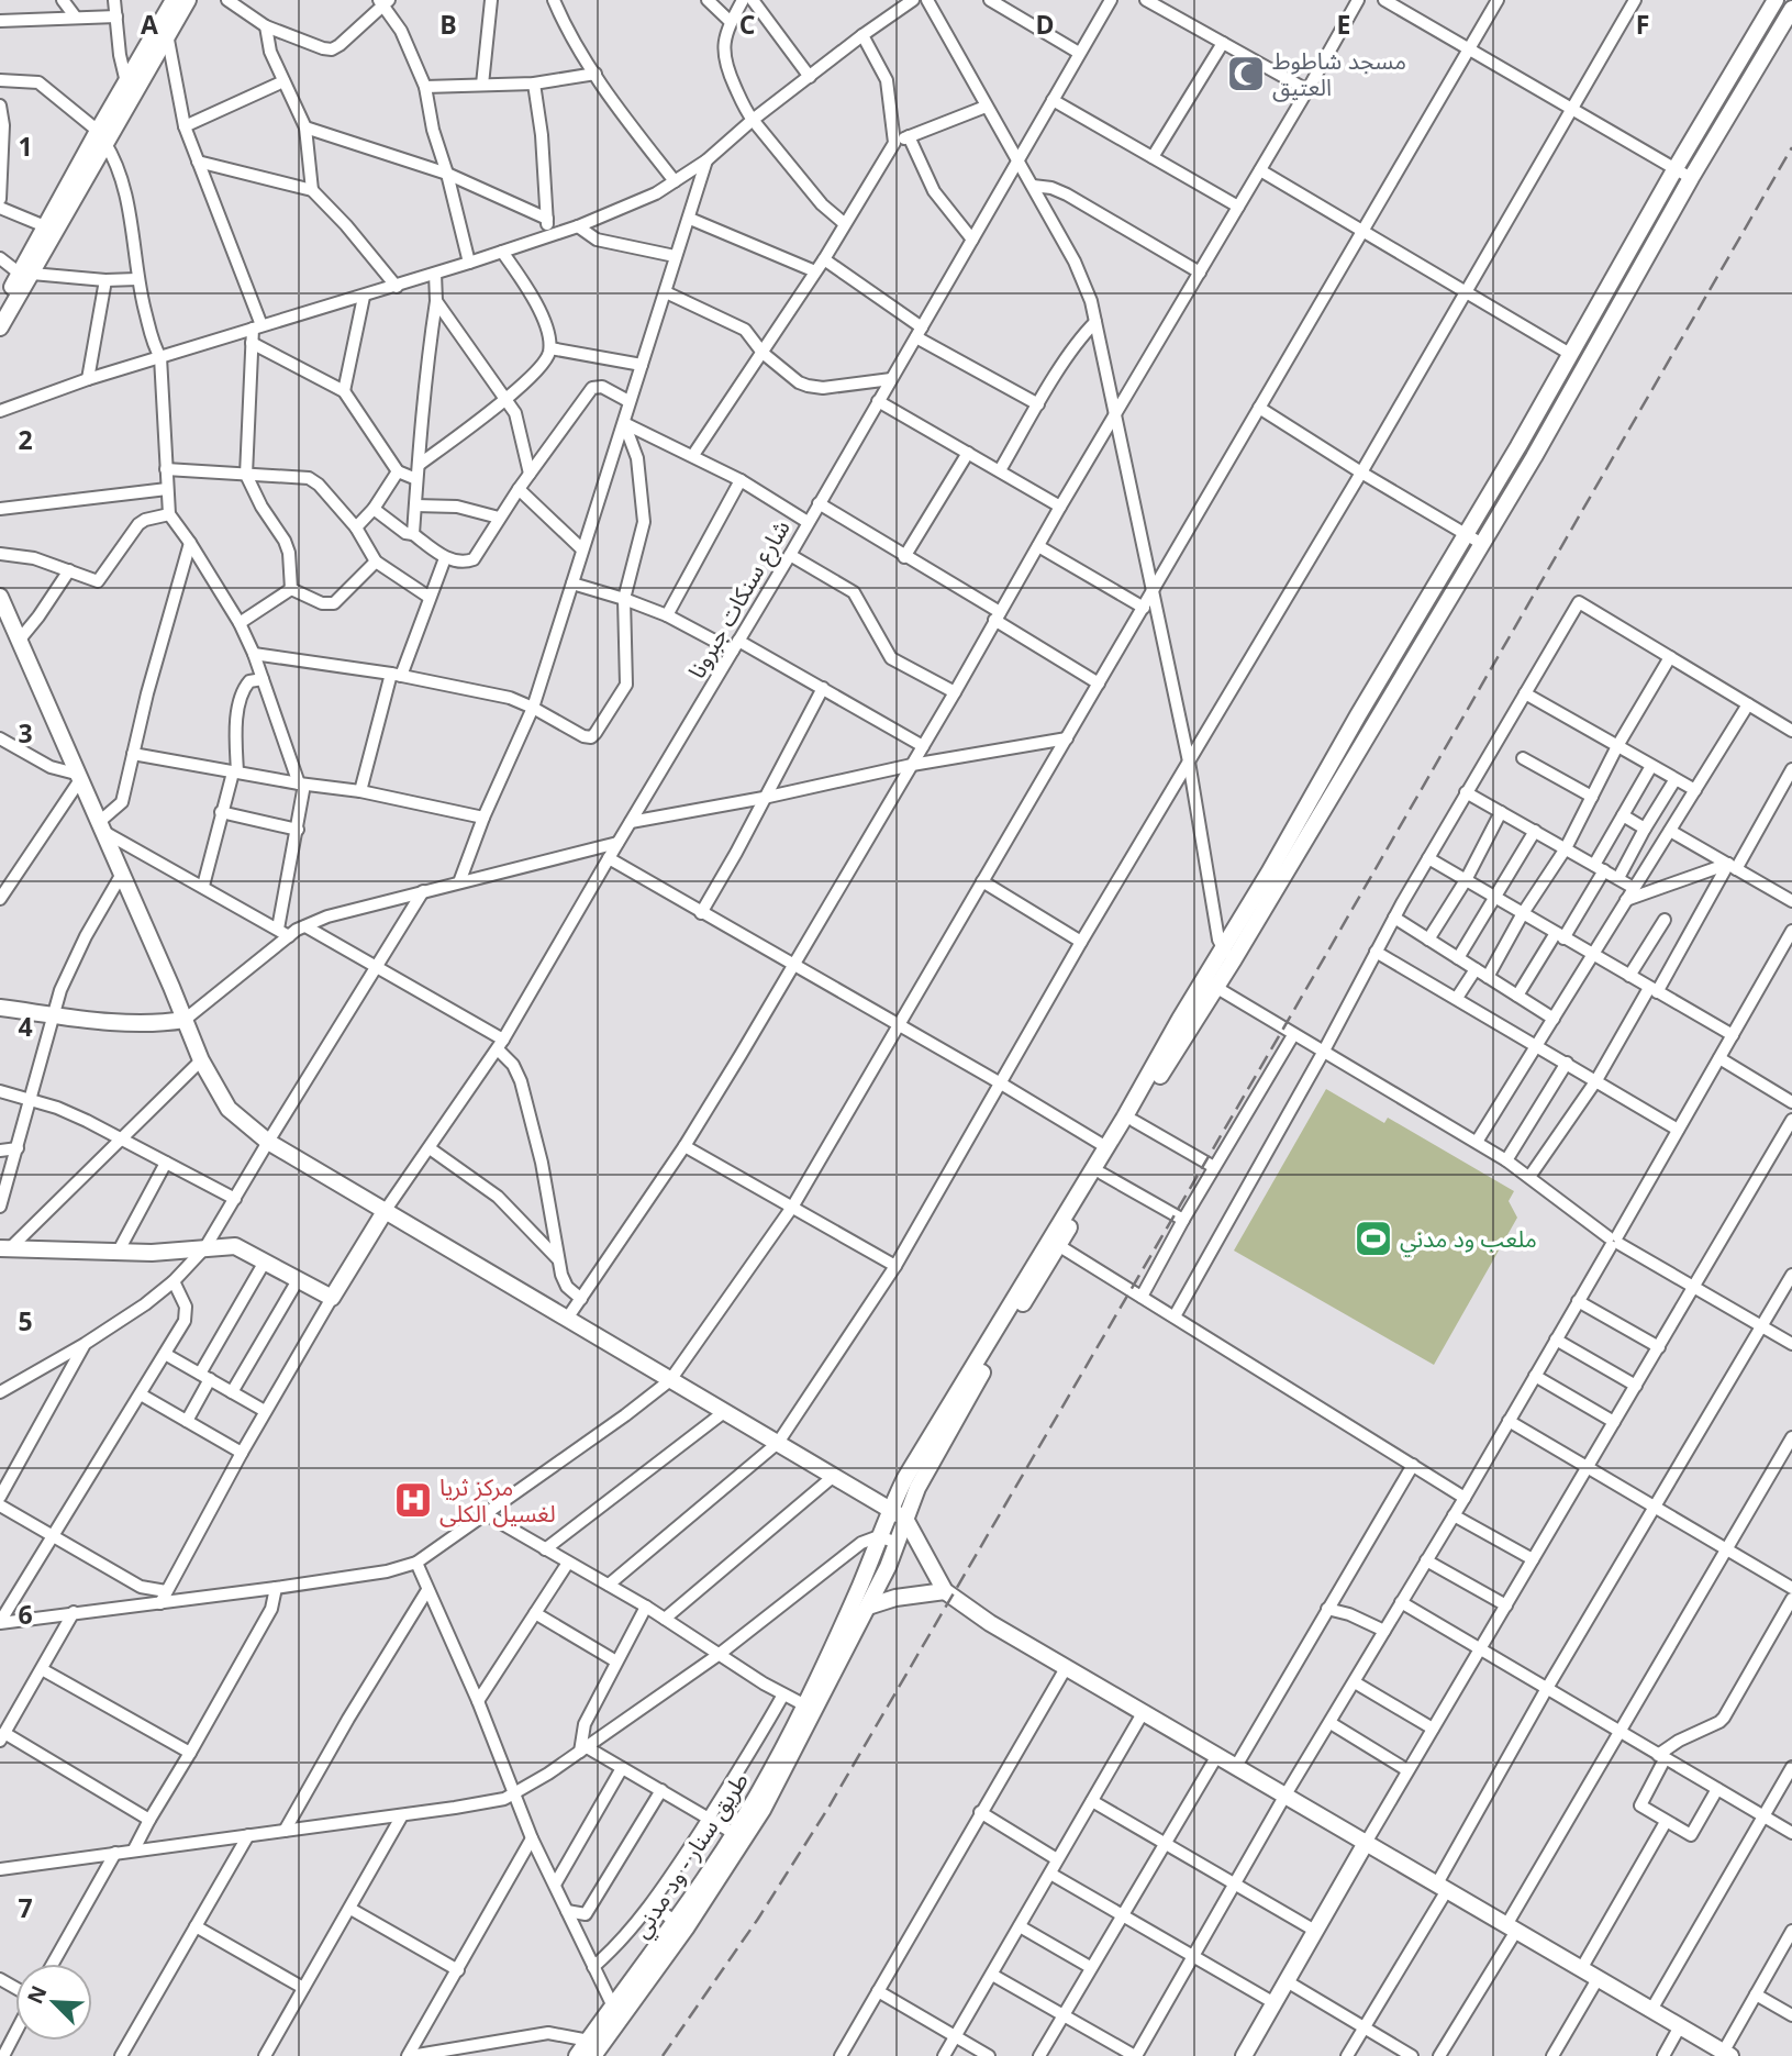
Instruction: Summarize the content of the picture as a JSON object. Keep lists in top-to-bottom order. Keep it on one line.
{"streets":{"main road":["طريق سنار - ود مدني"],"street":["شارع سنكات جبرونا"]},"places":{"mosque":["مسجد شاطوط العتيق"],"sports":["ملعب ود مدني"],"hospital":["مركز ثريا لغسيل الكلى"]},"north":"top left","grid":{"columns":["A","B","C","D","E","F"],"rows":["1","2","3","4","5","6","7"]}}
